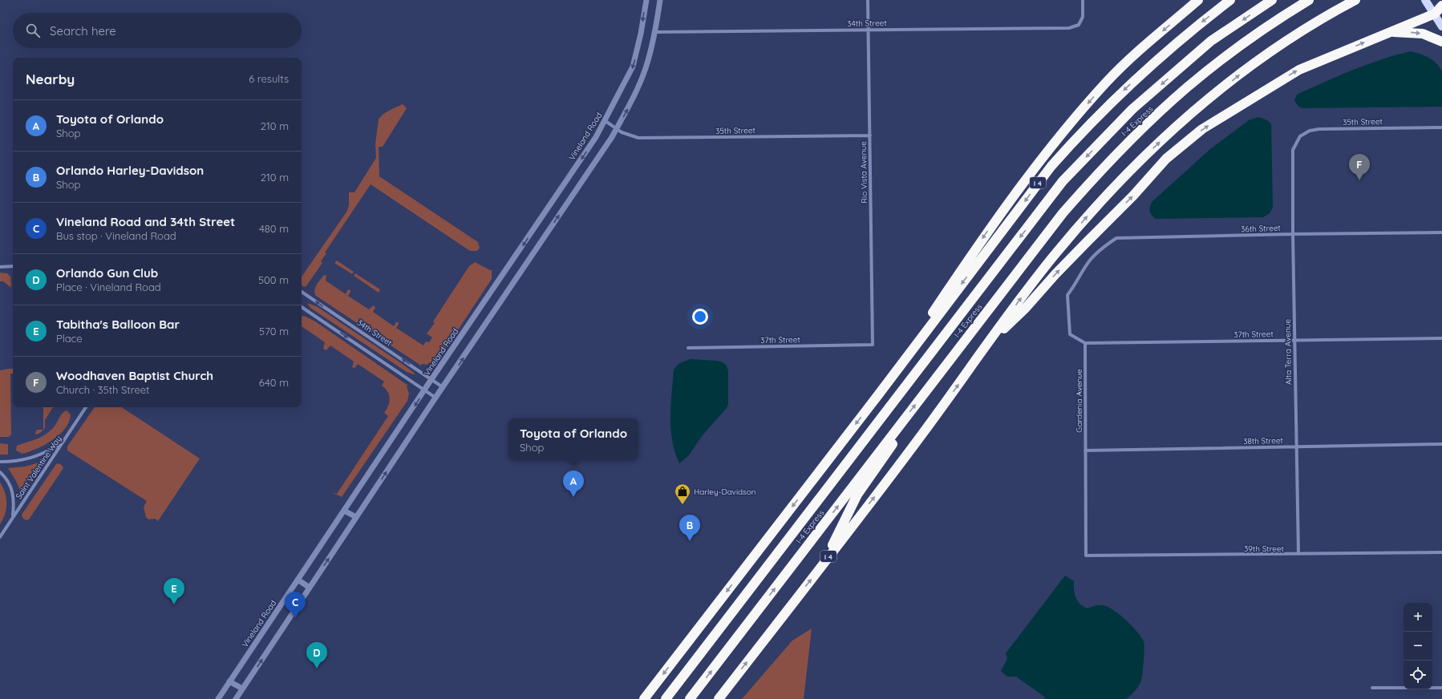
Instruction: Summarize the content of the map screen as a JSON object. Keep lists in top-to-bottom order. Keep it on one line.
{"streets":{"highway":["I-4 Express","I 4"],"street":["34th Street","35th Street","Vineland Road","Rio Vista Avenue","36th Street","37th Street","Alta Terra Avenue","Gardenia Avenue","38th Street","Saint Valentine Way","39th Street"]},"crossings":[["34th Street","Vineland Road"],["34th Street","Rio Vista Avenue"],["35th Street","Vineland Road"],["35th Street","Rio Vista Avenue"],["35th Street","Alta Terra Avenue"],["Rio Vista Avenue","37th Street"],["36th Street","37th Street"],["36th Street","Alta Terra Avenue"],["36th Street","Gardenia Avenue"],["37th Street","Alta Terra Avenue"],["37th Street","Gardenia Avenue"],["Alta Terra Avenue","38th Street"],["Alta Terra Avenue","39th Street"],["Gardenia Avenue","38th Street"],["Gardenia Avenue","39th Street"]],"places":{"shop":["Harley-Davidson"]},"page":{"search":"Search here","heading":["Nearby","6 results"],"list":[{"mark":"A","name":"Toyota of Orlando","note":"Shop","value":"210 m"},{"mark":"B","name":"Orlando Harley-Davidson","note":"Shop","value":"210 m"},{"mark":"C","name":"Vineland Road and 34th Street","note":"Bus stop · Vineland Road","value":"480 m"},{"mark":"D","name":"Orlando Gun Club","note":"Place · Vineland Road","value":"500 m"},{"mark":"E","name":"Tabitha's Balloon Bar","note":"Place","value":"570 m"},{"mark":"F","name":"Woodhaven Baptist Church","note":"Church · 35th Street","value":"640 m"}],"pins":["F","A","B","E","C","D"],"popup":["Toyota of Orlando","Shop"],"map_buttons":["+","−"]}}
